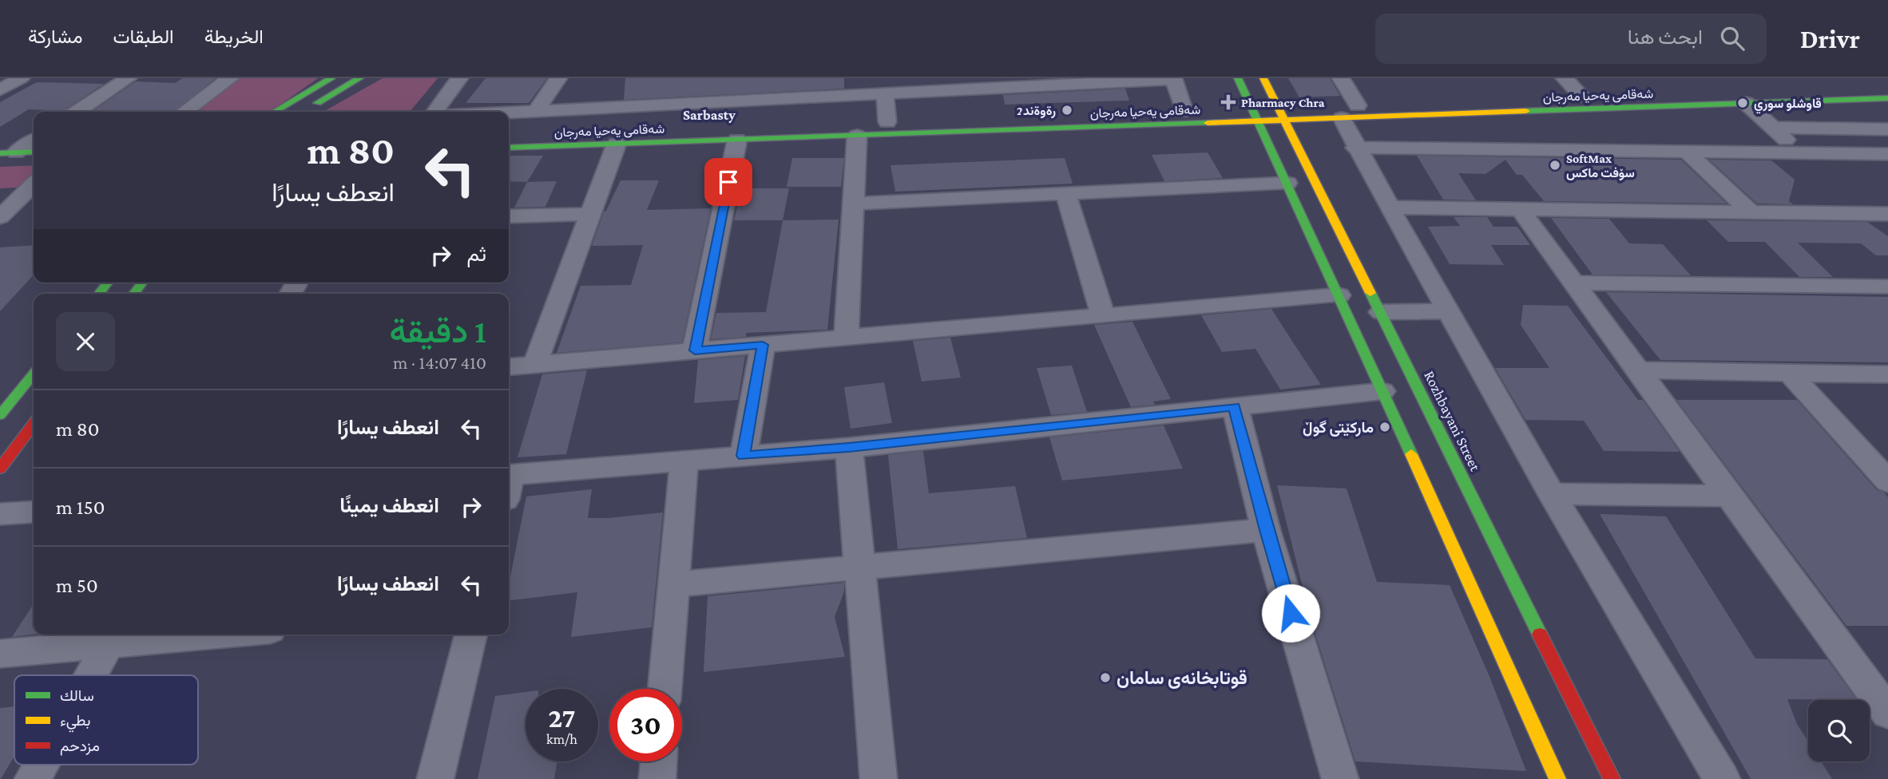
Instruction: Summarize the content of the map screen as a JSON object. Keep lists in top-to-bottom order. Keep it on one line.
{"streets":{"street":["شەقامی یەحیا مەرجان","Rozhbayani Street"]},"crossings":[["شەقامی یەحیا مەرجان","Rozhbayani Street"]],"districts":["Sarbasty"],"places":{"health":["Pharmacy Chra"],"other":["قاوشلو سوري","رةوةند2","SoftMax سۆفت ماکس","مارکێتی گوڵ","قوتابخانەی سامان"]},"legend":["سالك","بطيء","مزدحم"],"page":{"header":"Drivr","search":"ابحث هنا","nav":["الخريطة","الطبقات","مشاركة"],"turn":["80 m","انعطف يسارًا"],"then":"ثم","heading":["1 دقيقة","410 m · 14:07"],"list":[{"name":"انعطف يسارًا","value":"80 m"},{"name":"انعطف يمينًا","value":"150 m"},{"name":"انعطف يسارًا","value":"50 m"}],"speed":"27 km/h","limit":"30"}}
